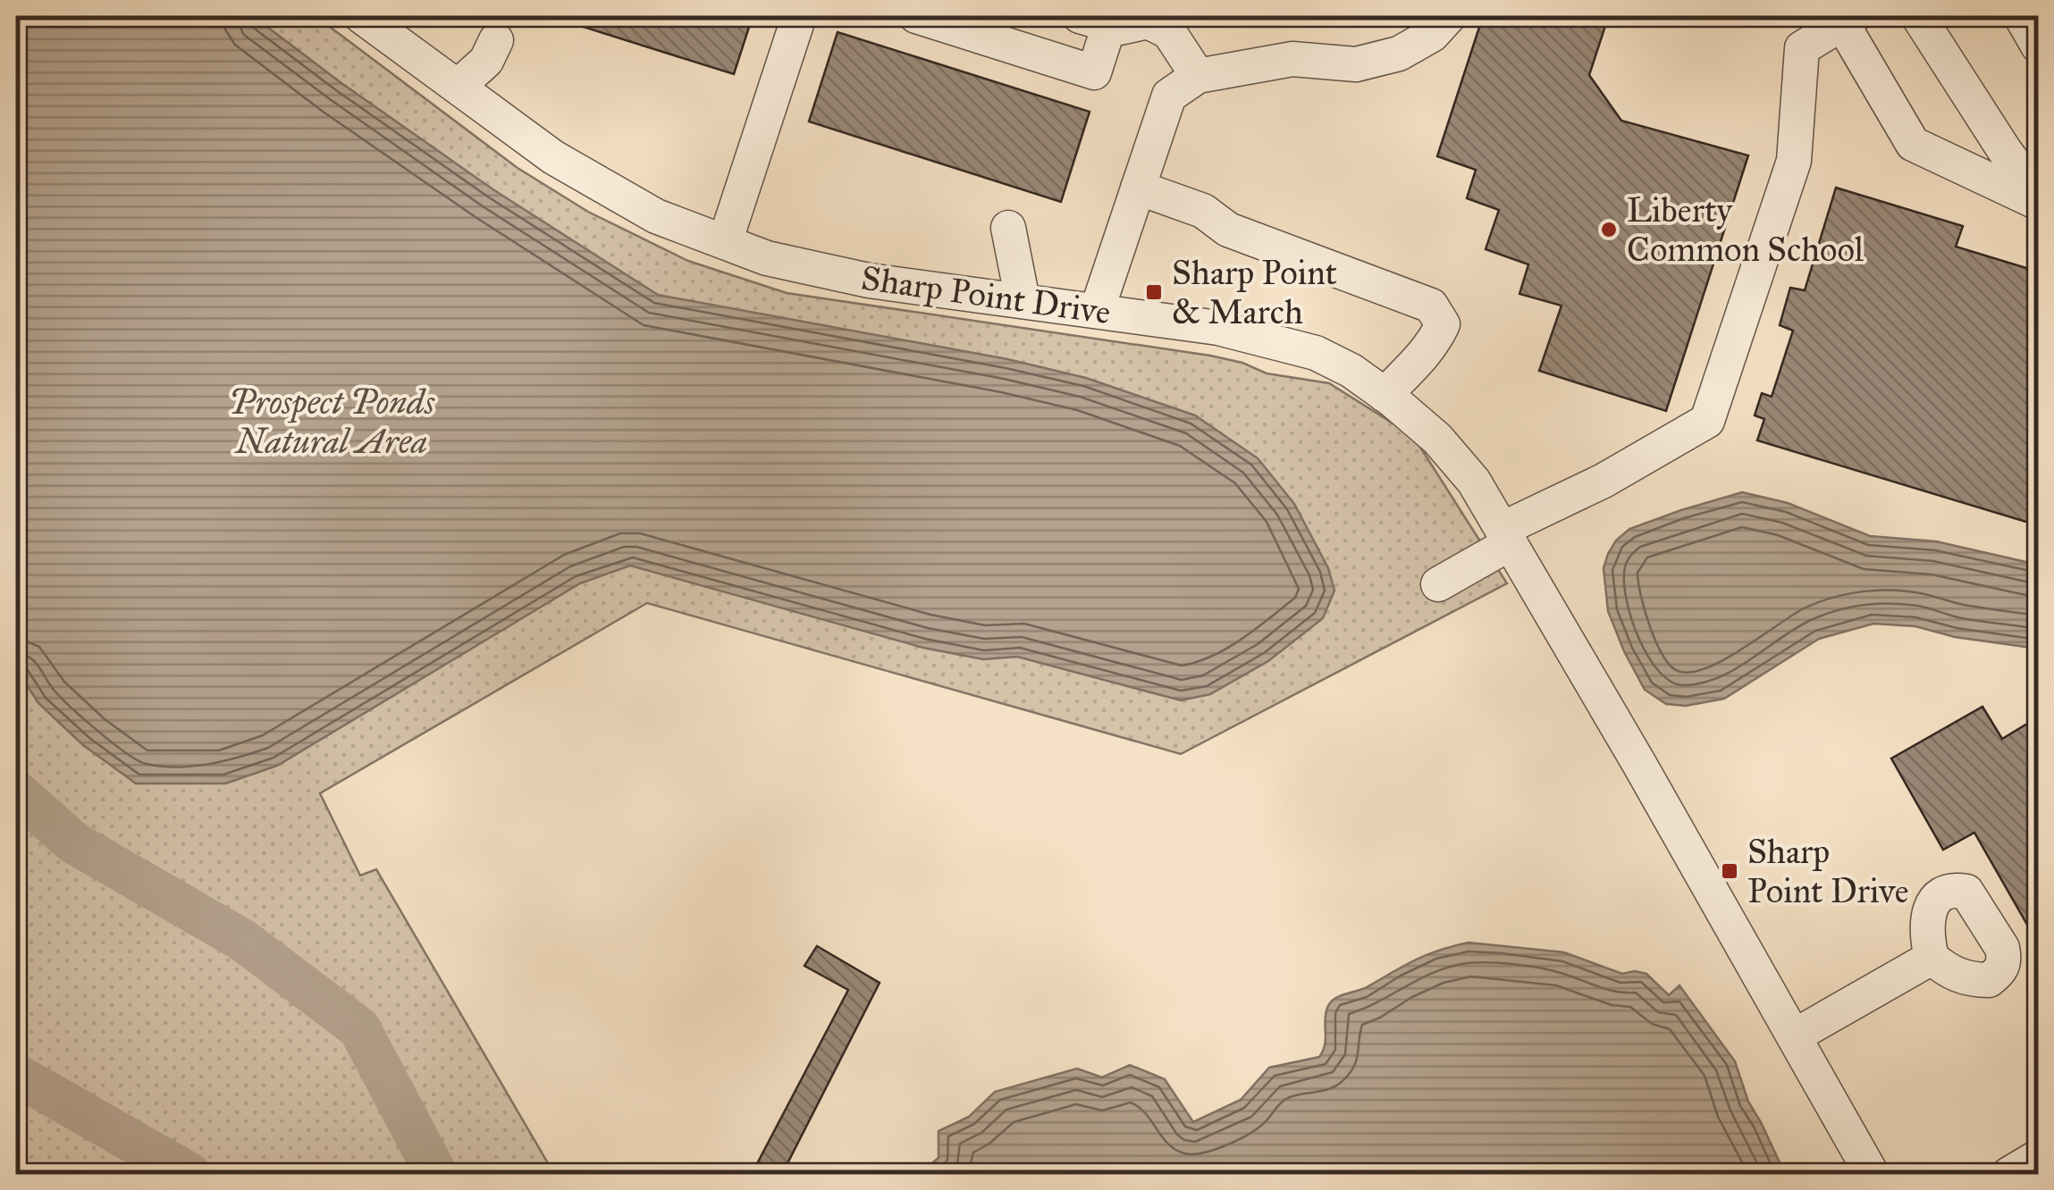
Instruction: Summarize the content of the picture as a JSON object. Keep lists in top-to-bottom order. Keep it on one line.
{"streets":{"street":["Sharp Point Drive"]},"parks":["Prospect Ponds Natural Area"],"places":{"other":["Liberty Common School"],"transit":["Sharp Point & March","Sharp Point Drive"]}}
